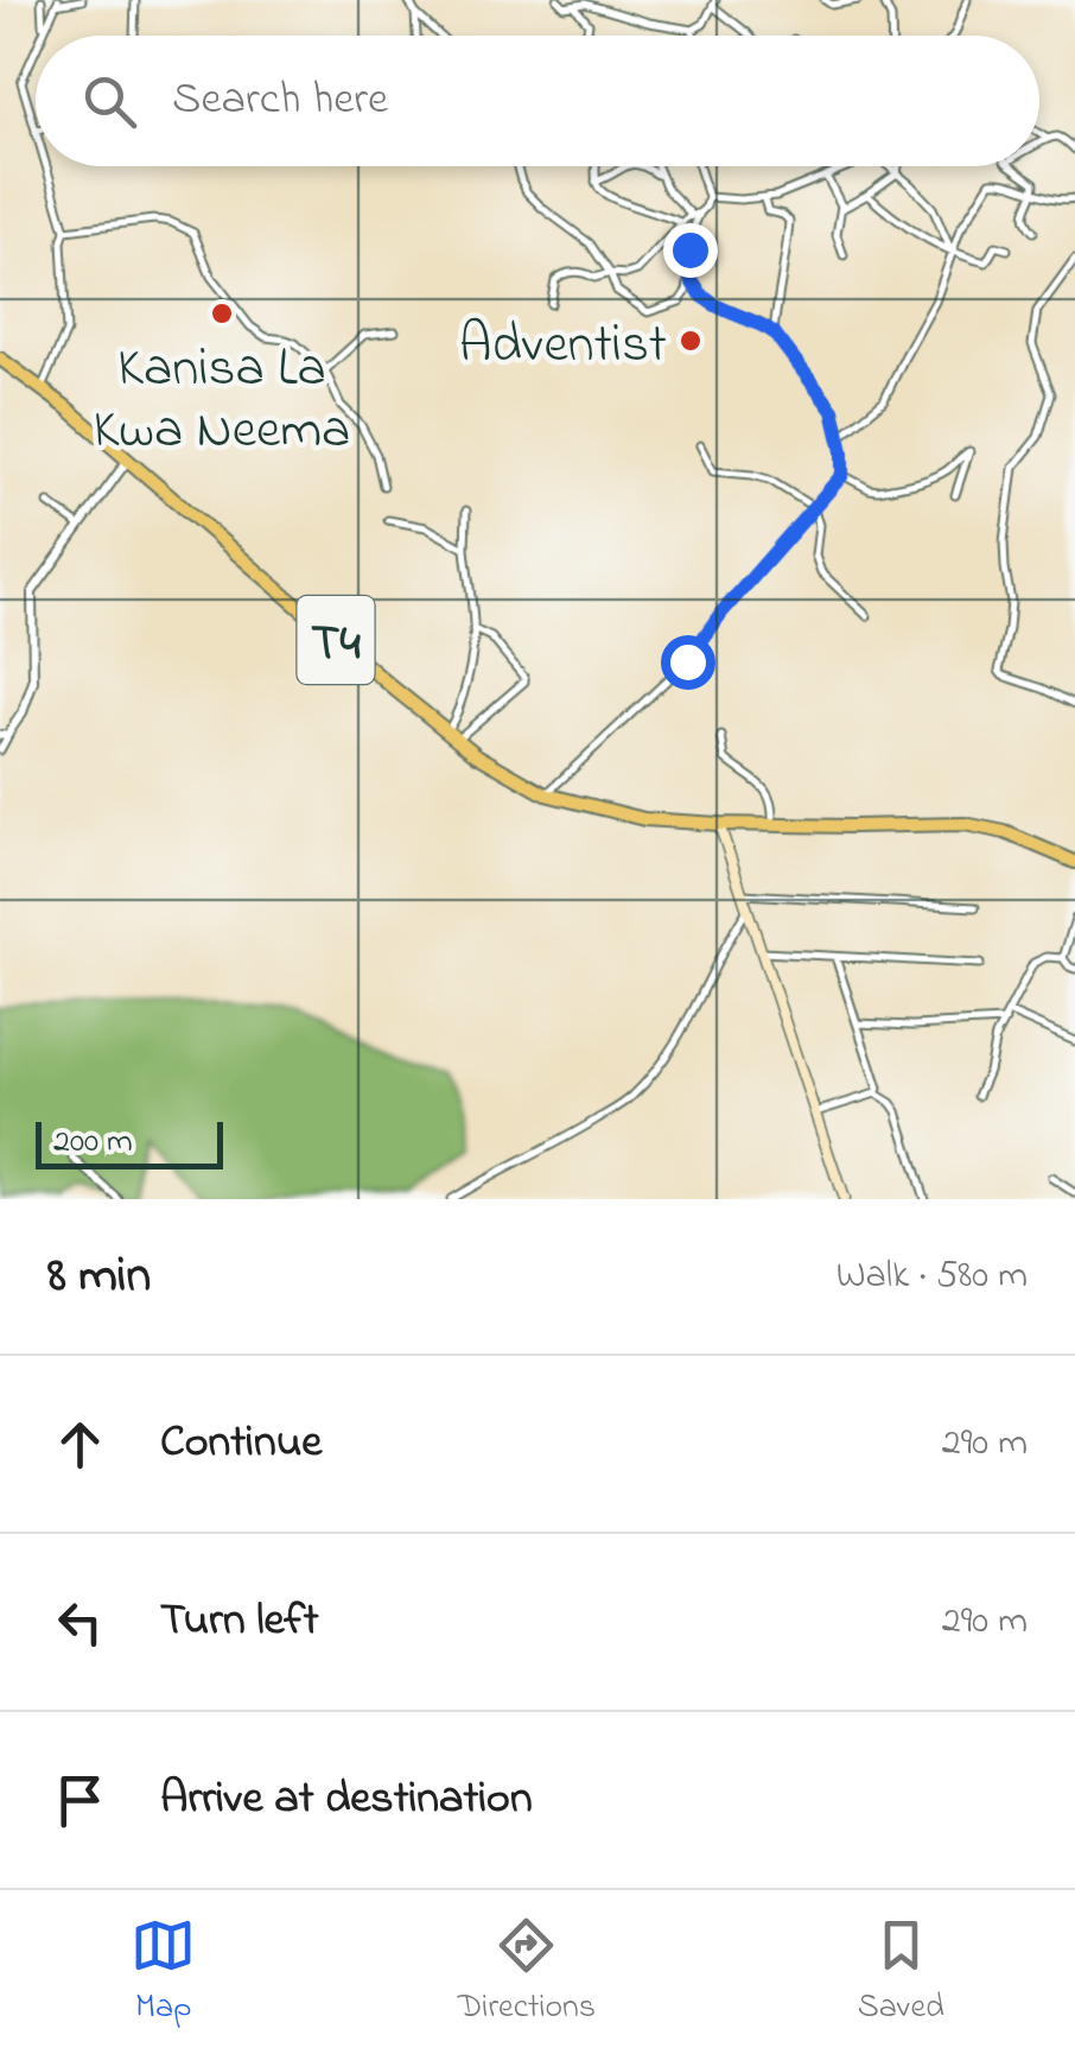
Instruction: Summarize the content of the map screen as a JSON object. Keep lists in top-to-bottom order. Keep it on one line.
{"streets":{"highway":["T4"]},"places":["Kanisa La Kwa Neema","Adventist"],"scale_bar":"200 m","page":{"search":"Search here","scale":"200 m","heading":["8 min","Walk · 580 m"],"list":[["Continue","290 m"],["Turn left","290 m"],"Arrive at destination"],"nav":["Map","Directions","Saved"]}}
